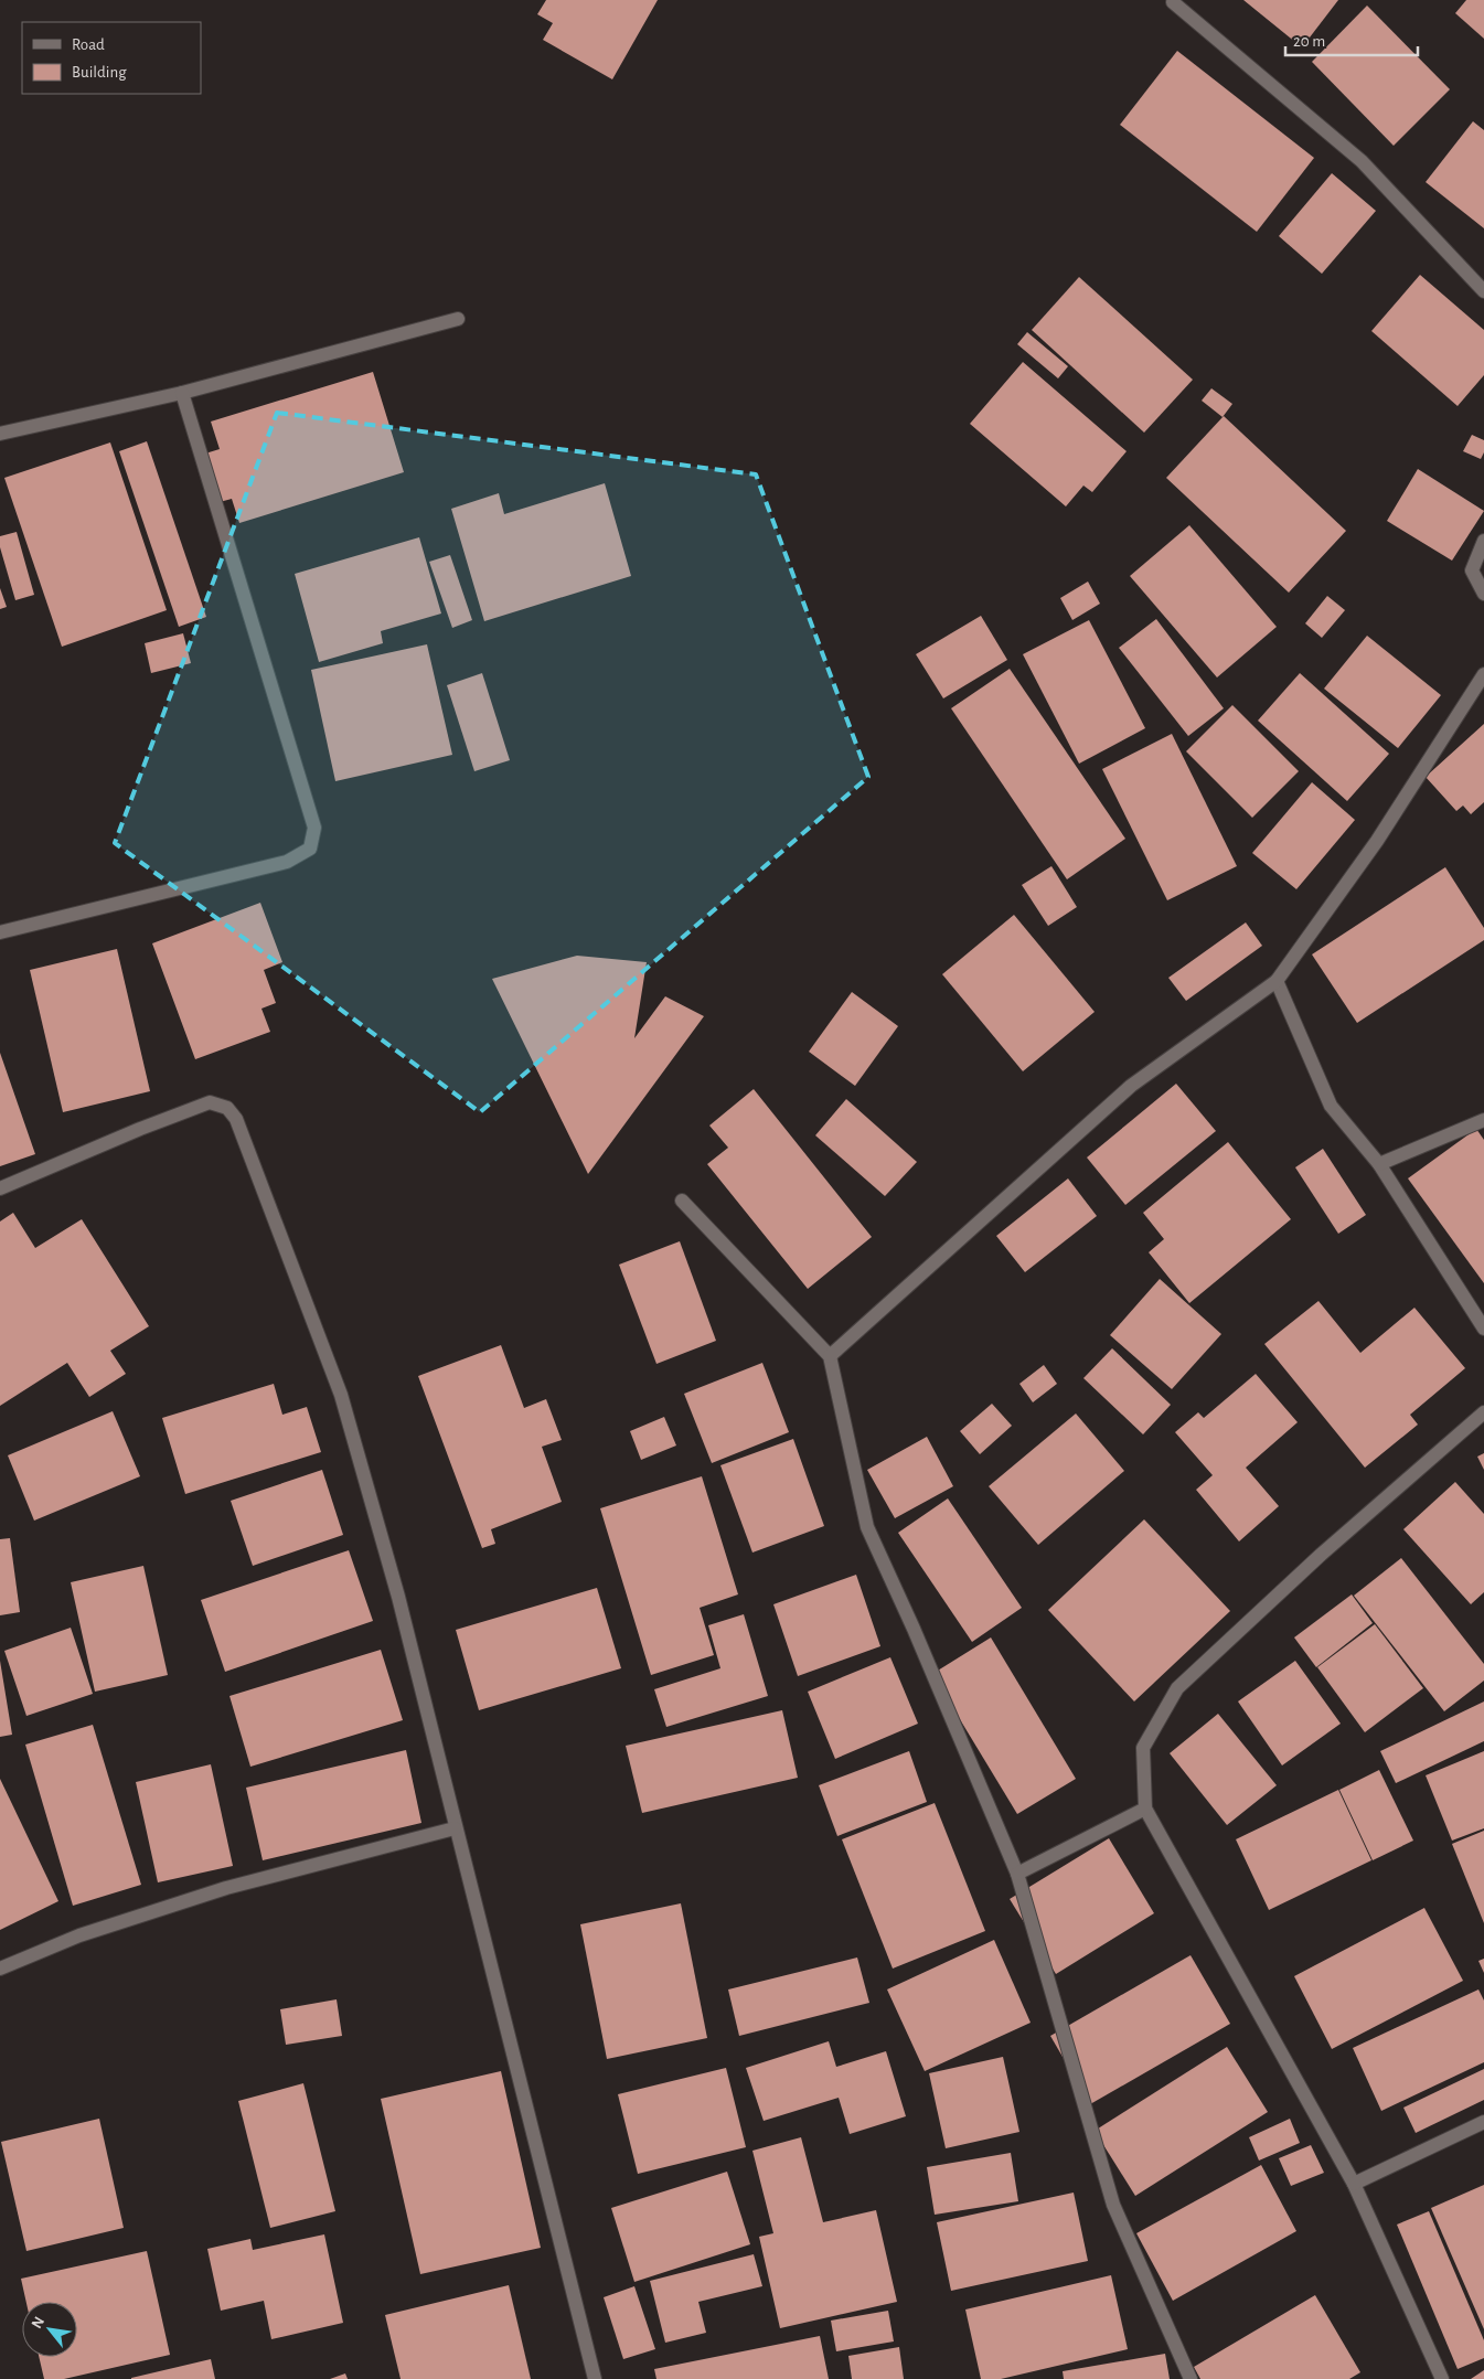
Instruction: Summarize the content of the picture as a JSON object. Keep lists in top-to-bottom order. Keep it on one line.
{"legend":["Road","Building"],"scale_bar":"20 m","north":"top left"}
